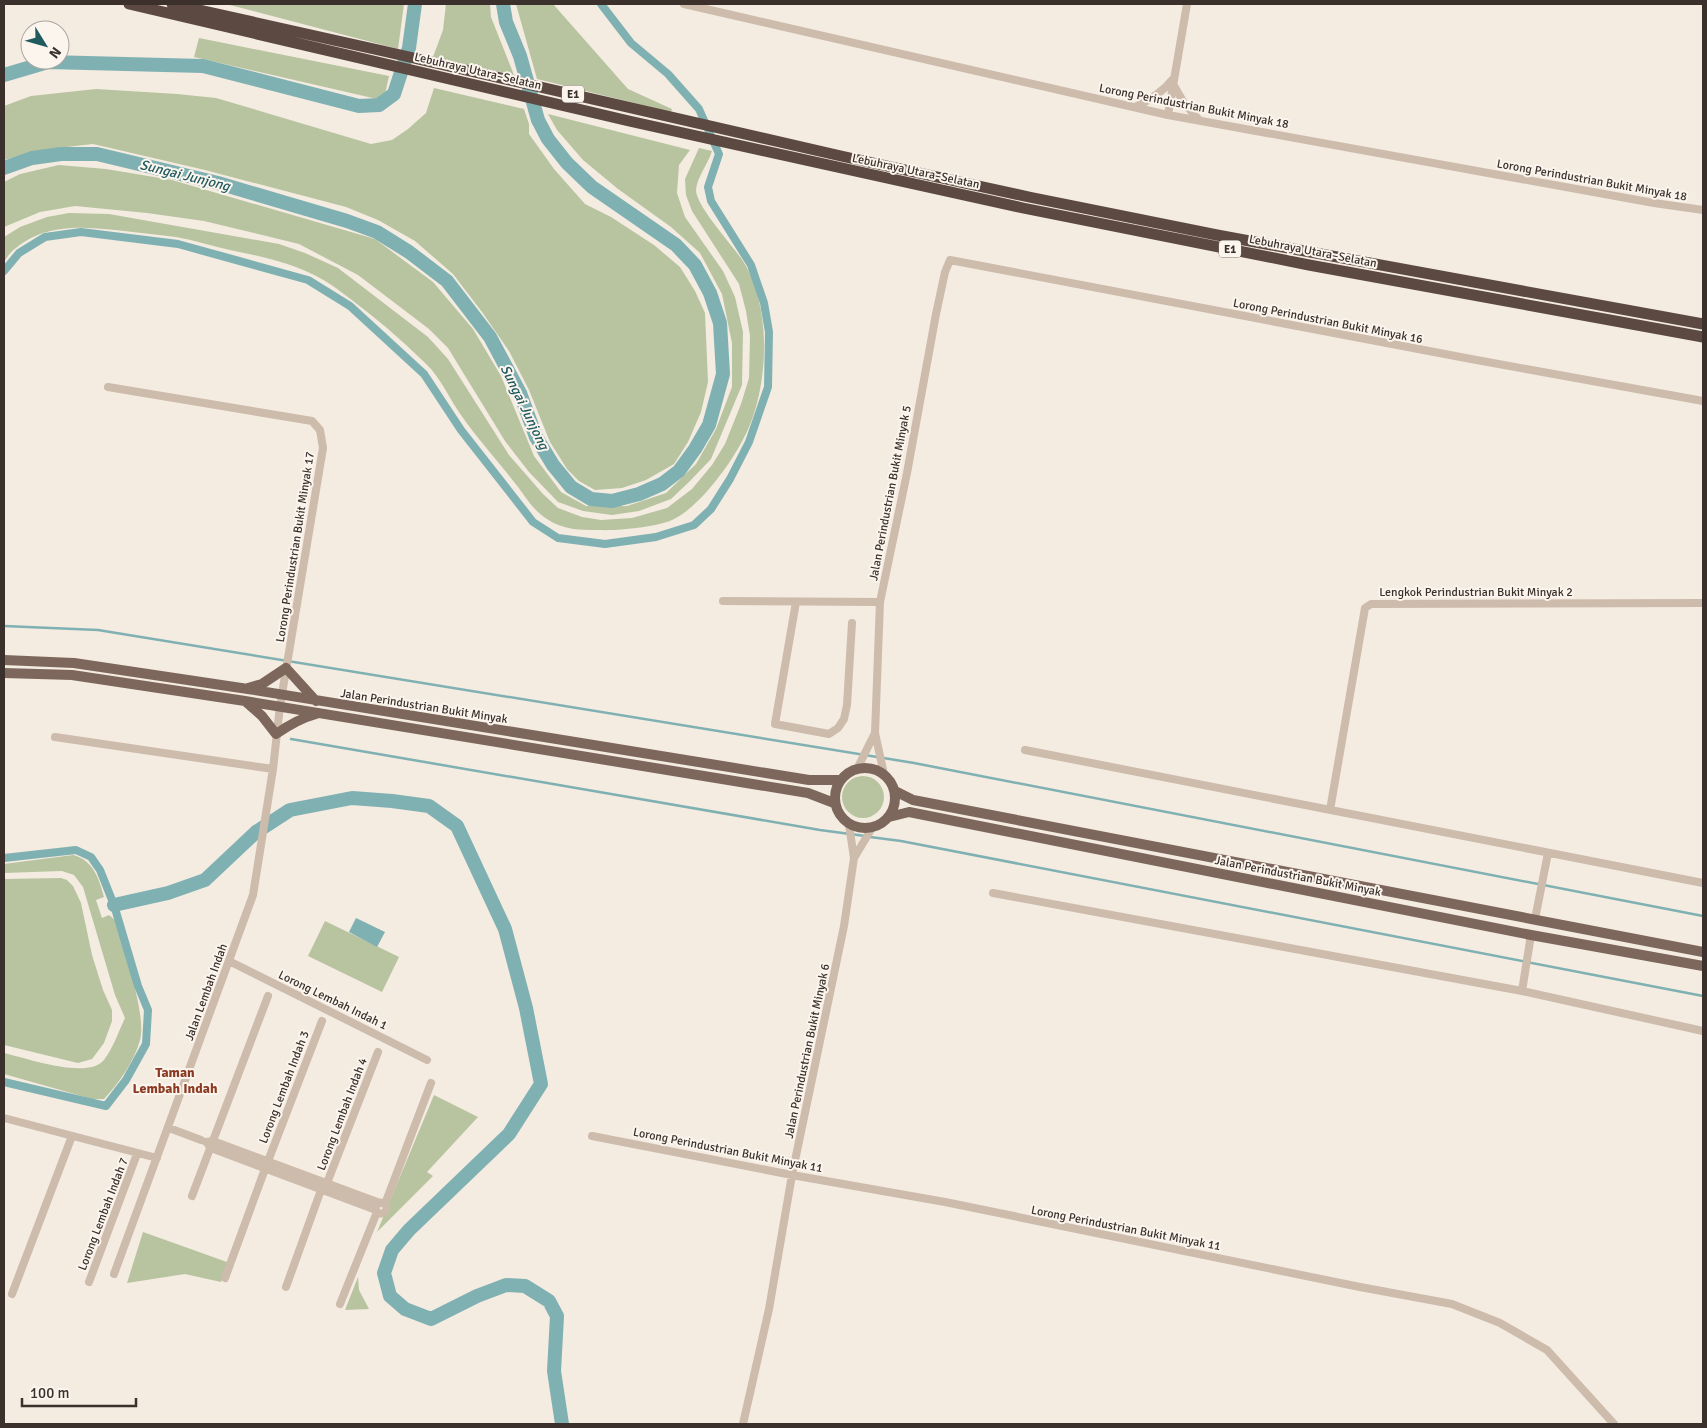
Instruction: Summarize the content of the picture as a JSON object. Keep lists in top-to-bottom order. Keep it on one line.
{"streets":{"highway":["Lebuhraya Utara–Selatan","E1"],"main road":["Jalan Perindustrian Bukit Minyak"],"street":["Lorong Perindustrian Bukit Minyak 18","Lorong Perindustrian Bukit Minyak 16","Jalan Perindustrian Bukit Minyak 5","Lorong Perindustrian Bukit Minyak 17","Lengkok Perindustrian Bukit Minyak 2","Jalan Lembah Indah","Lorong Lembah Indah 1","Jalan Perindustrian Bukit Minyak 6","Lorong Lembah Indah 3","Lorong Lembah Indah 4","Lorong Perindustrian Bukit Minyak 11","Lorong Lembah Indah 7"]},"crossings":[["Lorong Perindustrian Bukit Minyak 16","Jalan Perindustrian Bukit Minyak 5"],["Lorong Perindustrian Bukit Minyak 17","Jalan Perindustrian Bukit Minyak"],["Lorong Perindustrian Bukit Minyak 17","Jalan Lembah Indah"],["Jalan Perindustrian Bukit Minyak","Jalan Lembah Indah"],["Jalan Lembah Indah","Lorong Lembah Indah 1"],["Jalan Perindustrian Bukit Minyak 6","Lorong Perindustrian Bukit Minyak 11"]],"districts":["Taman Lembah Indah"],"water":["Sungai Junjong"],"scale_bar":"100 m","north":"bottom right"}
